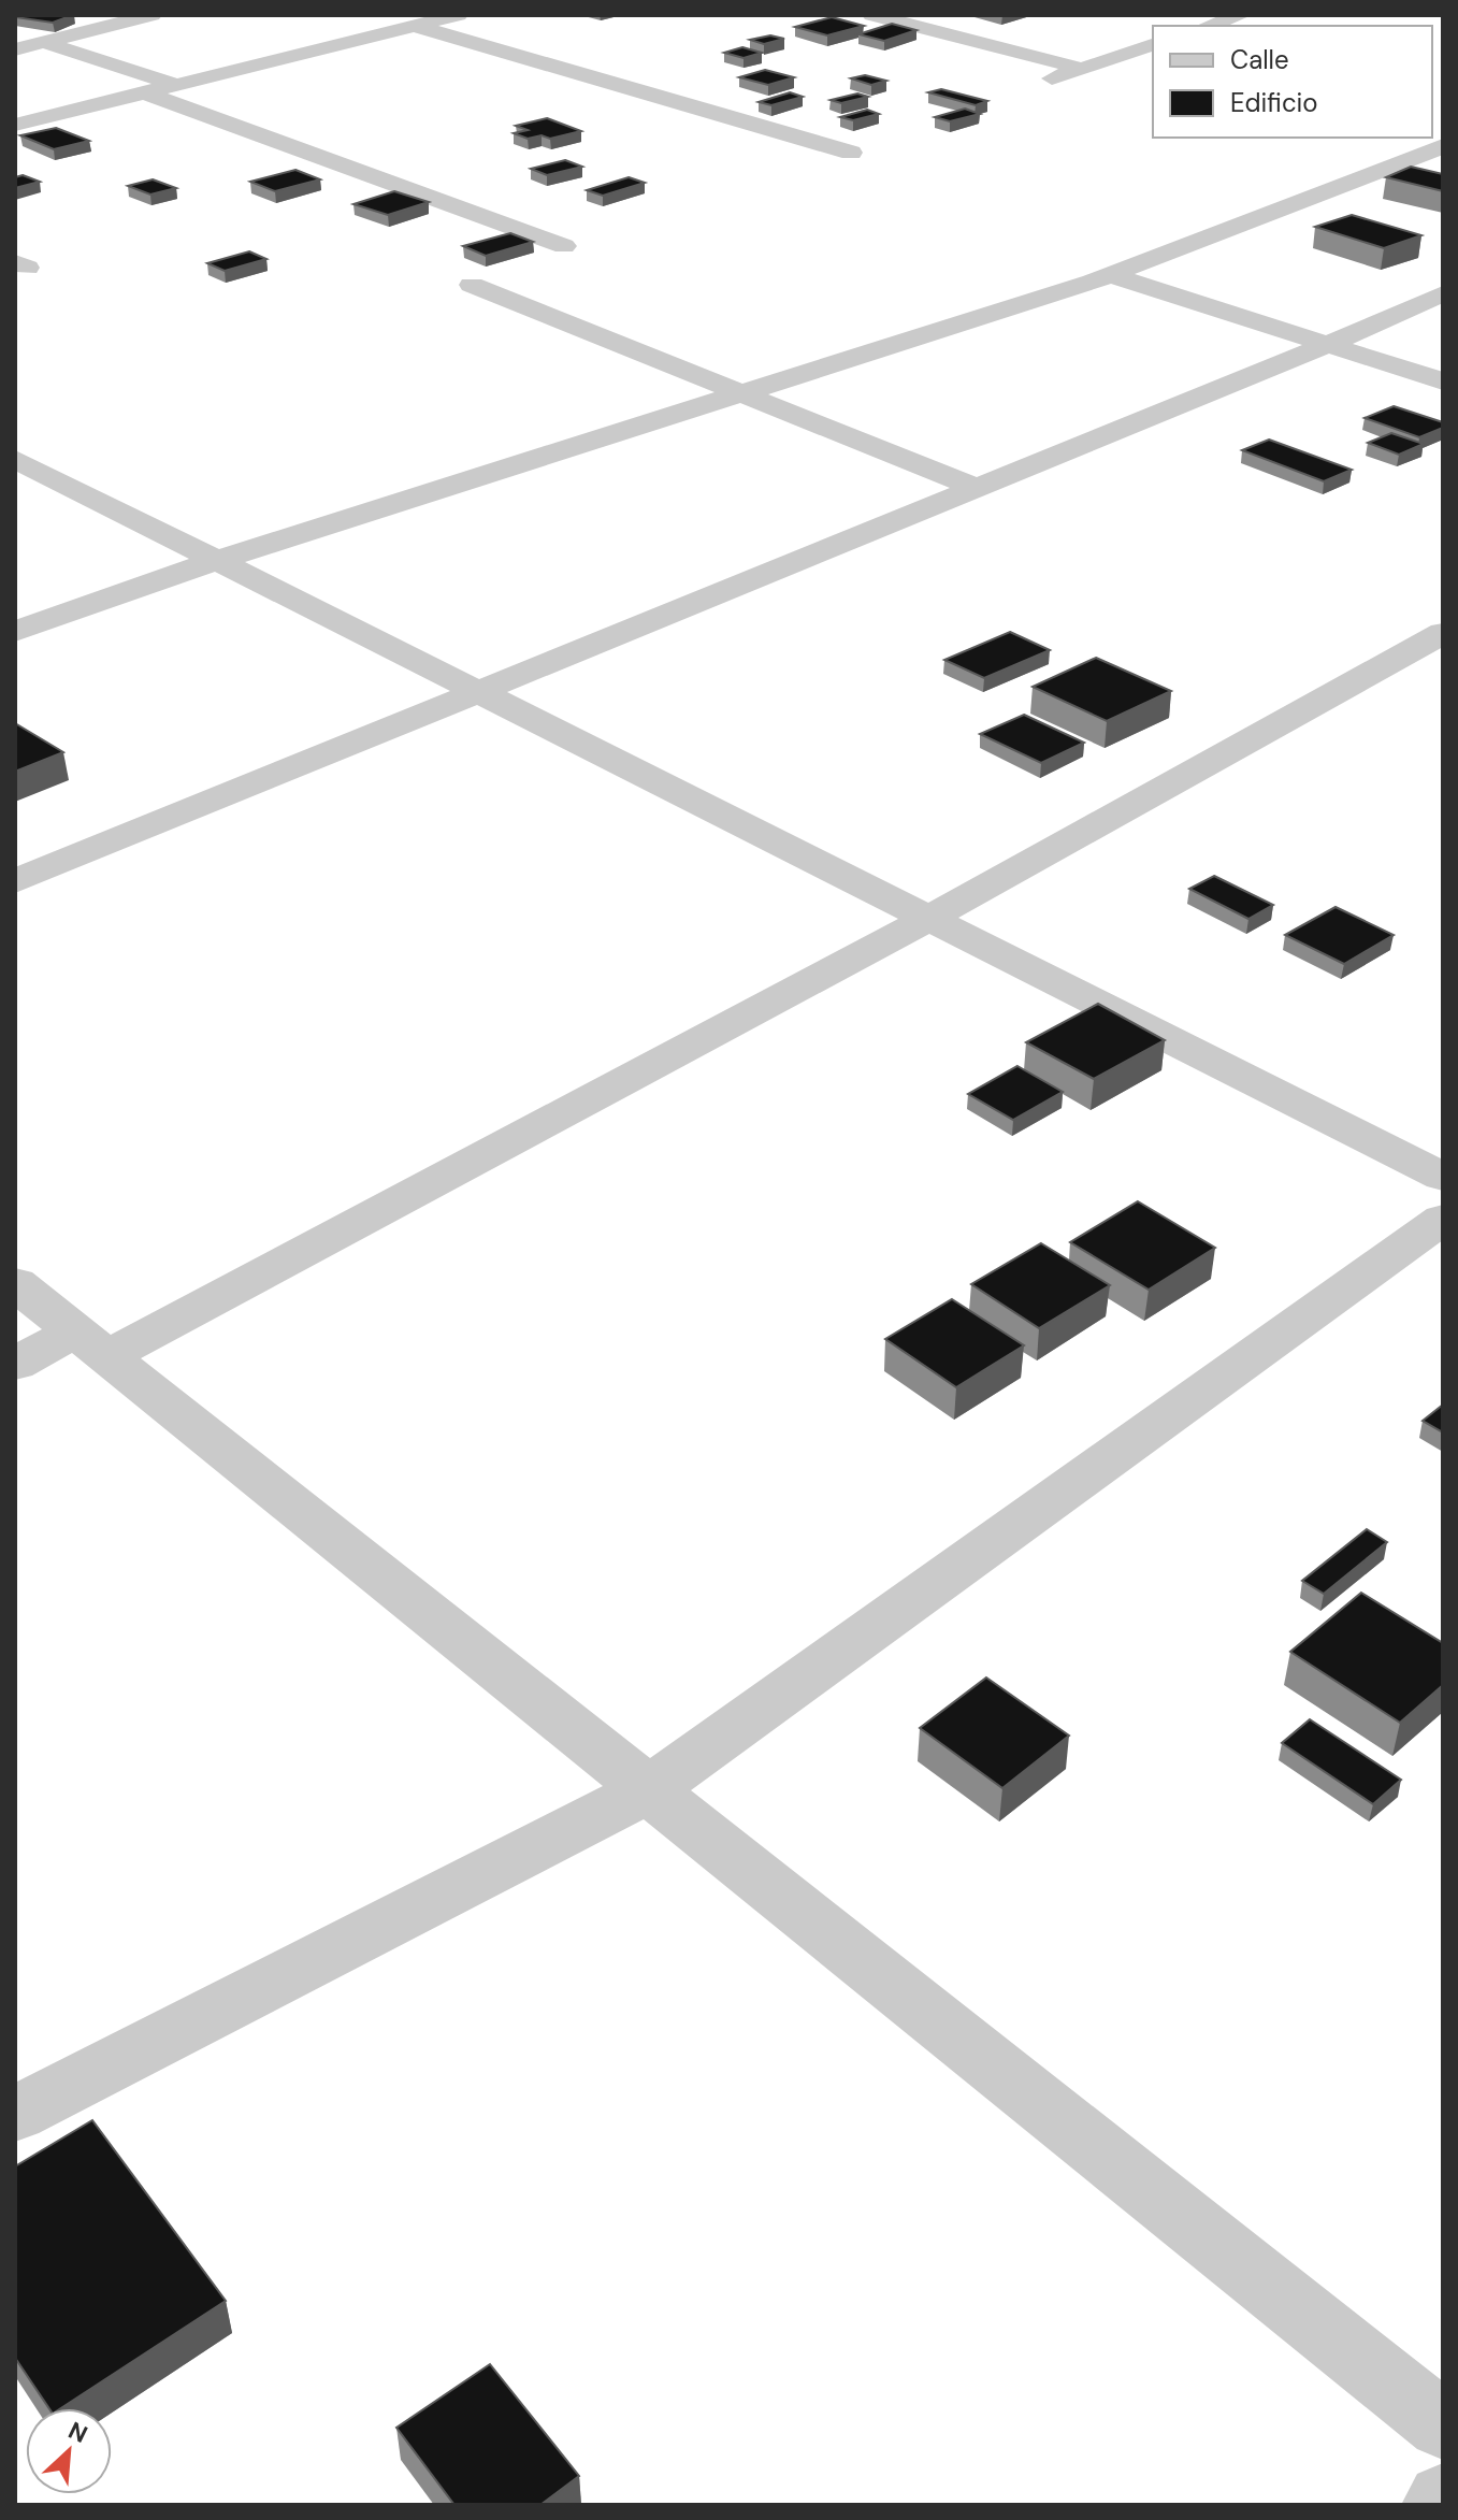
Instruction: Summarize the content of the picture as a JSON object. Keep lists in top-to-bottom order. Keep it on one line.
{"legend":["Calle","Edificio"],"north":"top right"}
